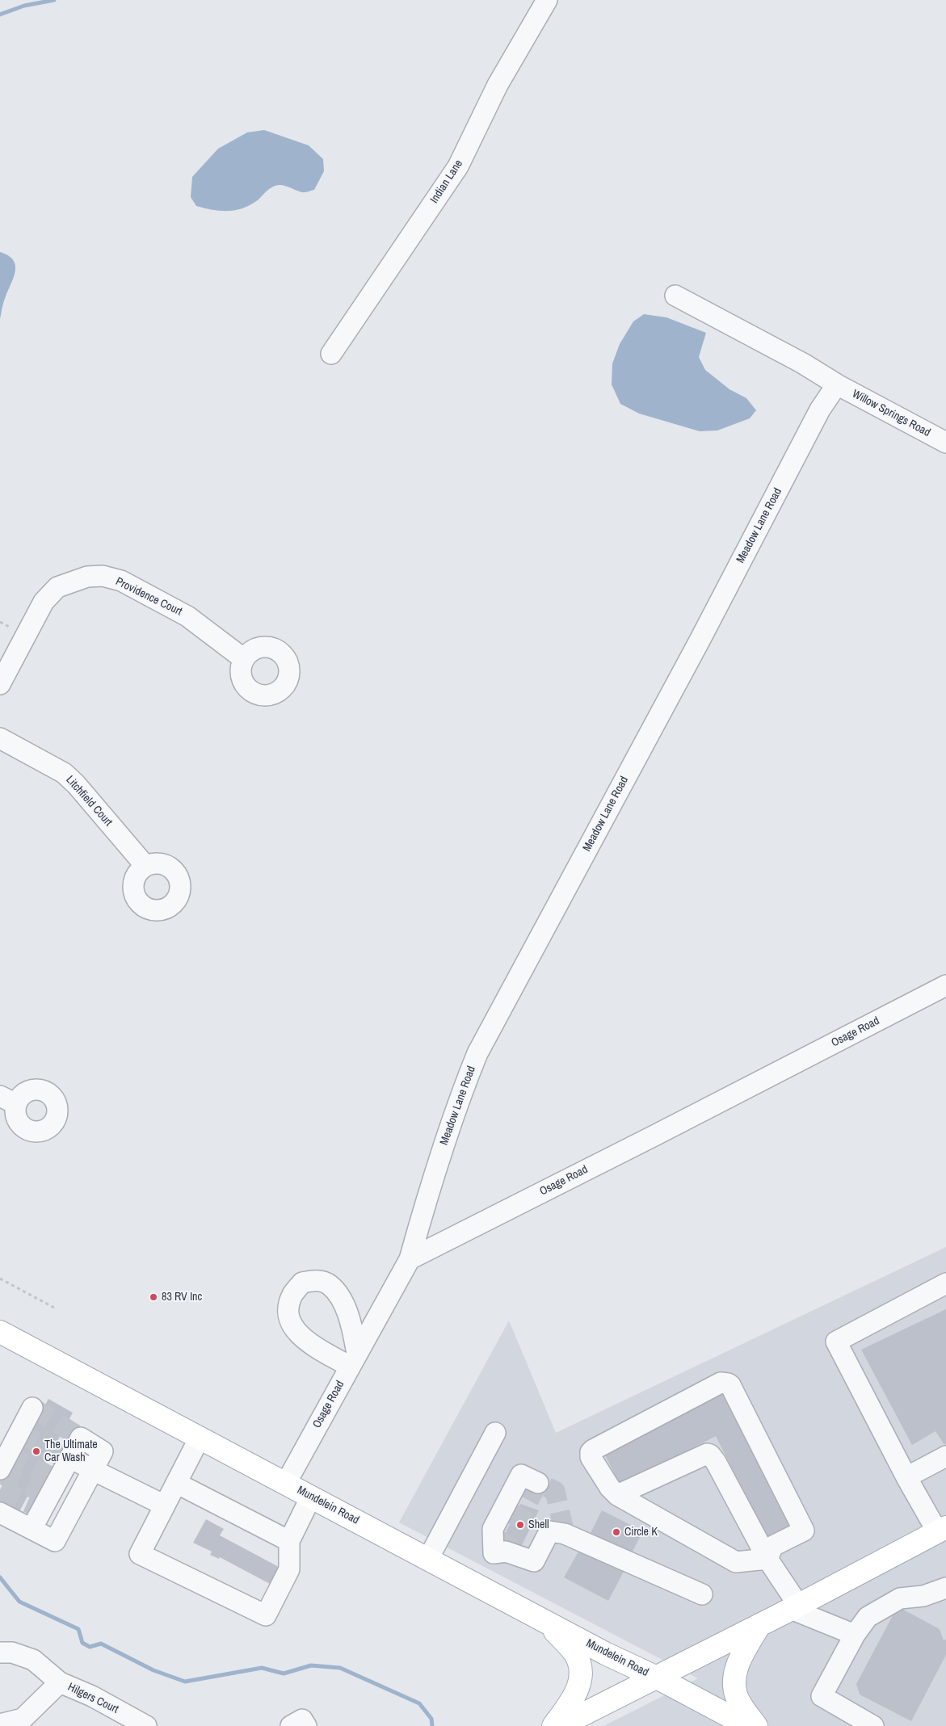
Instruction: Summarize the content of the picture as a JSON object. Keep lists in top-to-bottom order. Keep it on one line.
{"streets":{"main road":["Mundelein Road"],"street":["Indian Lane","Willow Springs Road","Meadow Lane Road","Providence Court","Litchfield Court","Osage Road","Hilgers Court"]},"crossings":[["Willow Springs Road","Meadow Lane Road"],["Meadow Lane Road","Osage Road"],["Osage Road","Mundelein Road"]],"places":["83 RV Inc","The Ultimate Car Wash","Shell","Circle K"]}
